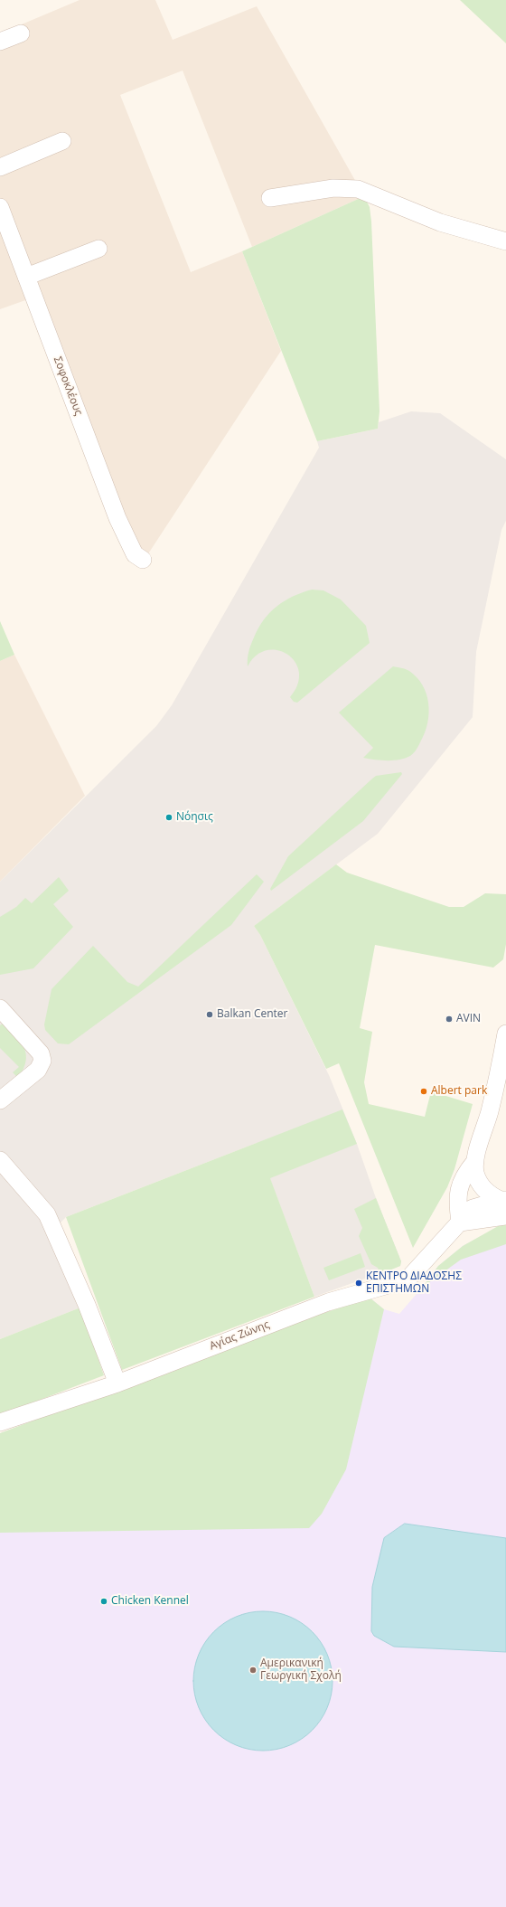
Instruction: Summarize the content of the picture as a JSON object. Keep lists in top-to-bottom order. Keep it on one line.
{"streets":{"street":["Σοφοκλέους","Αγίας Ζώνης"]},"places":["Νόησις","Balkan Center","AVIN","Albert park","ΚΕΝΤΡΟ ΔΙΑΔΟΣΗΣ ΕΠΙΣΤΗΜΩΝ","Chicken Kennel","Αμερικανική Γεωργική Σχολή"]}
